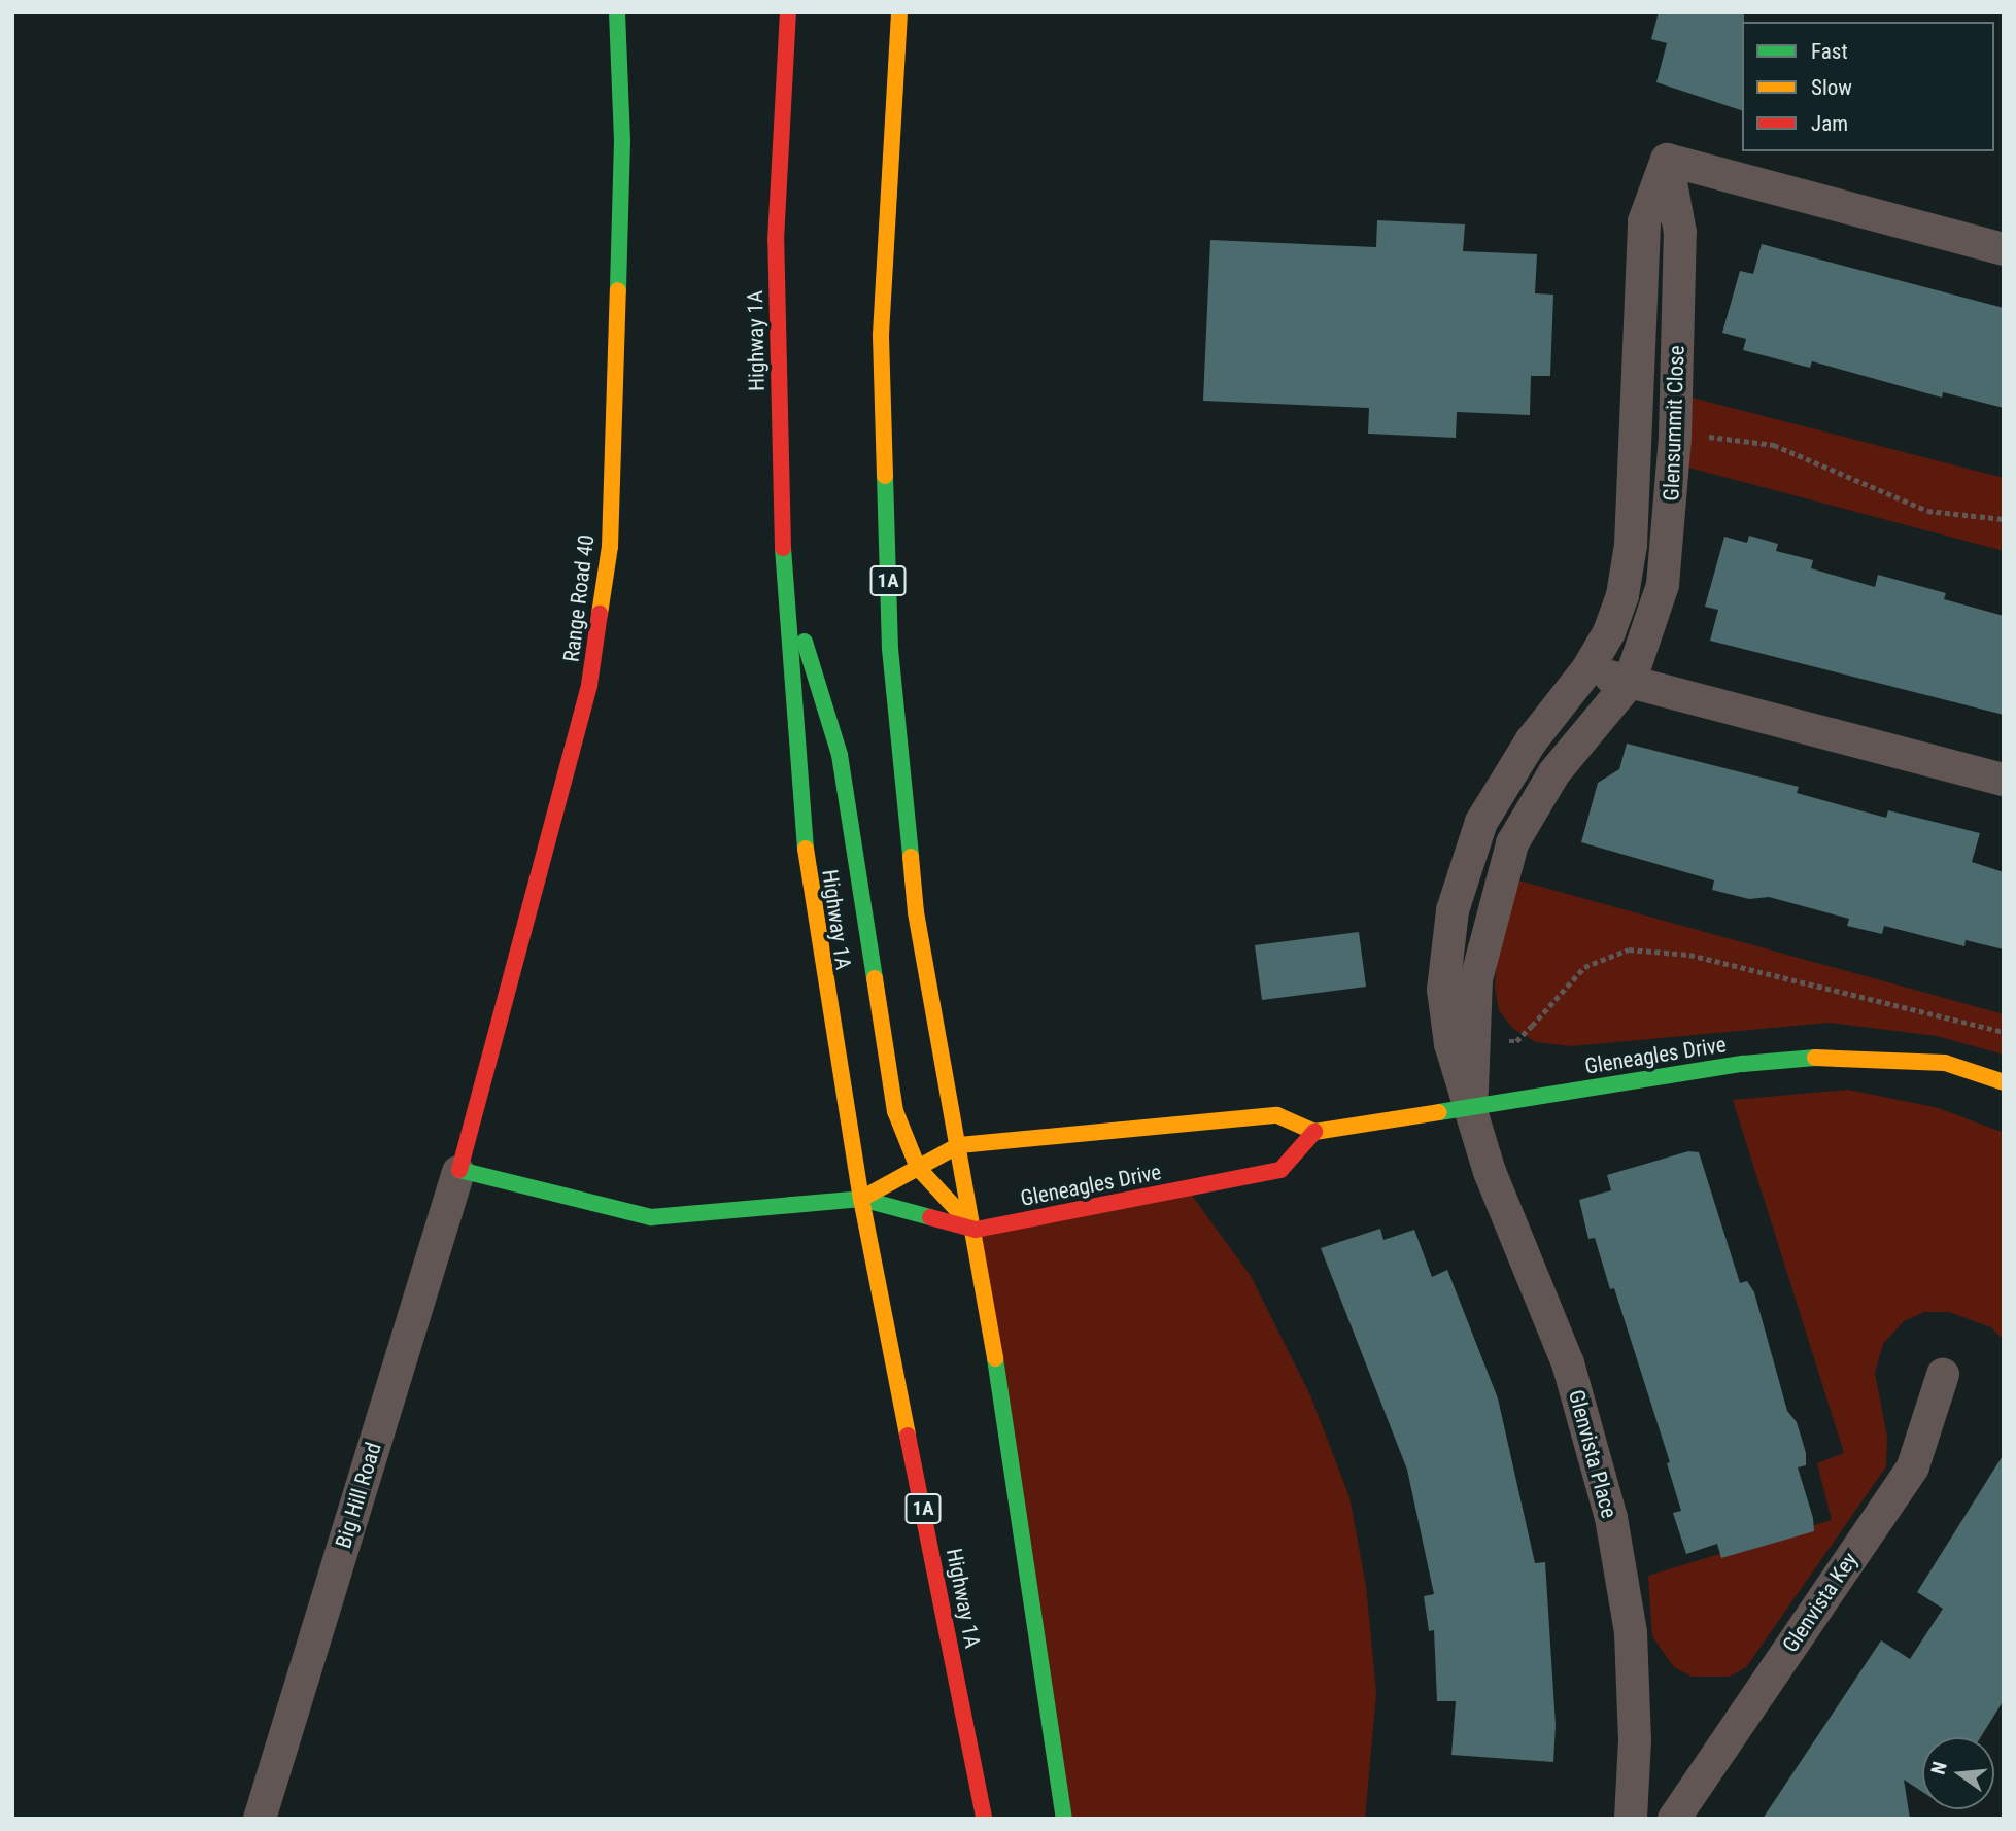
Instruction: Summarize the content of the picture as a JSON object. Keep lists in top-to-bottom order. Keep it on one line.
{"streets":{"main road":["Highway 1A","1A","Range Road 40","Gleneagles Drive"],"street":["Glensummit Close","Glenvista Place","Big Hill Road","Glenvista Key"]},"crossings":[["Highway 1A","Gleneagles Drive"],["Glensummit Close","Gleneagles Drive"],["Glensummit Close","Glenvista Place"],["1A","Gleneagles Drive"],["Range Road 40","Gleneagles Drive"],["Range Road 40","Big Hill Road"],["Gleneagles Drive","Glenvista Place"],["Gleneagles Drive","Big Hill Road"]],"legend":["Fast","Slow","Jam"],"north":"left"}
